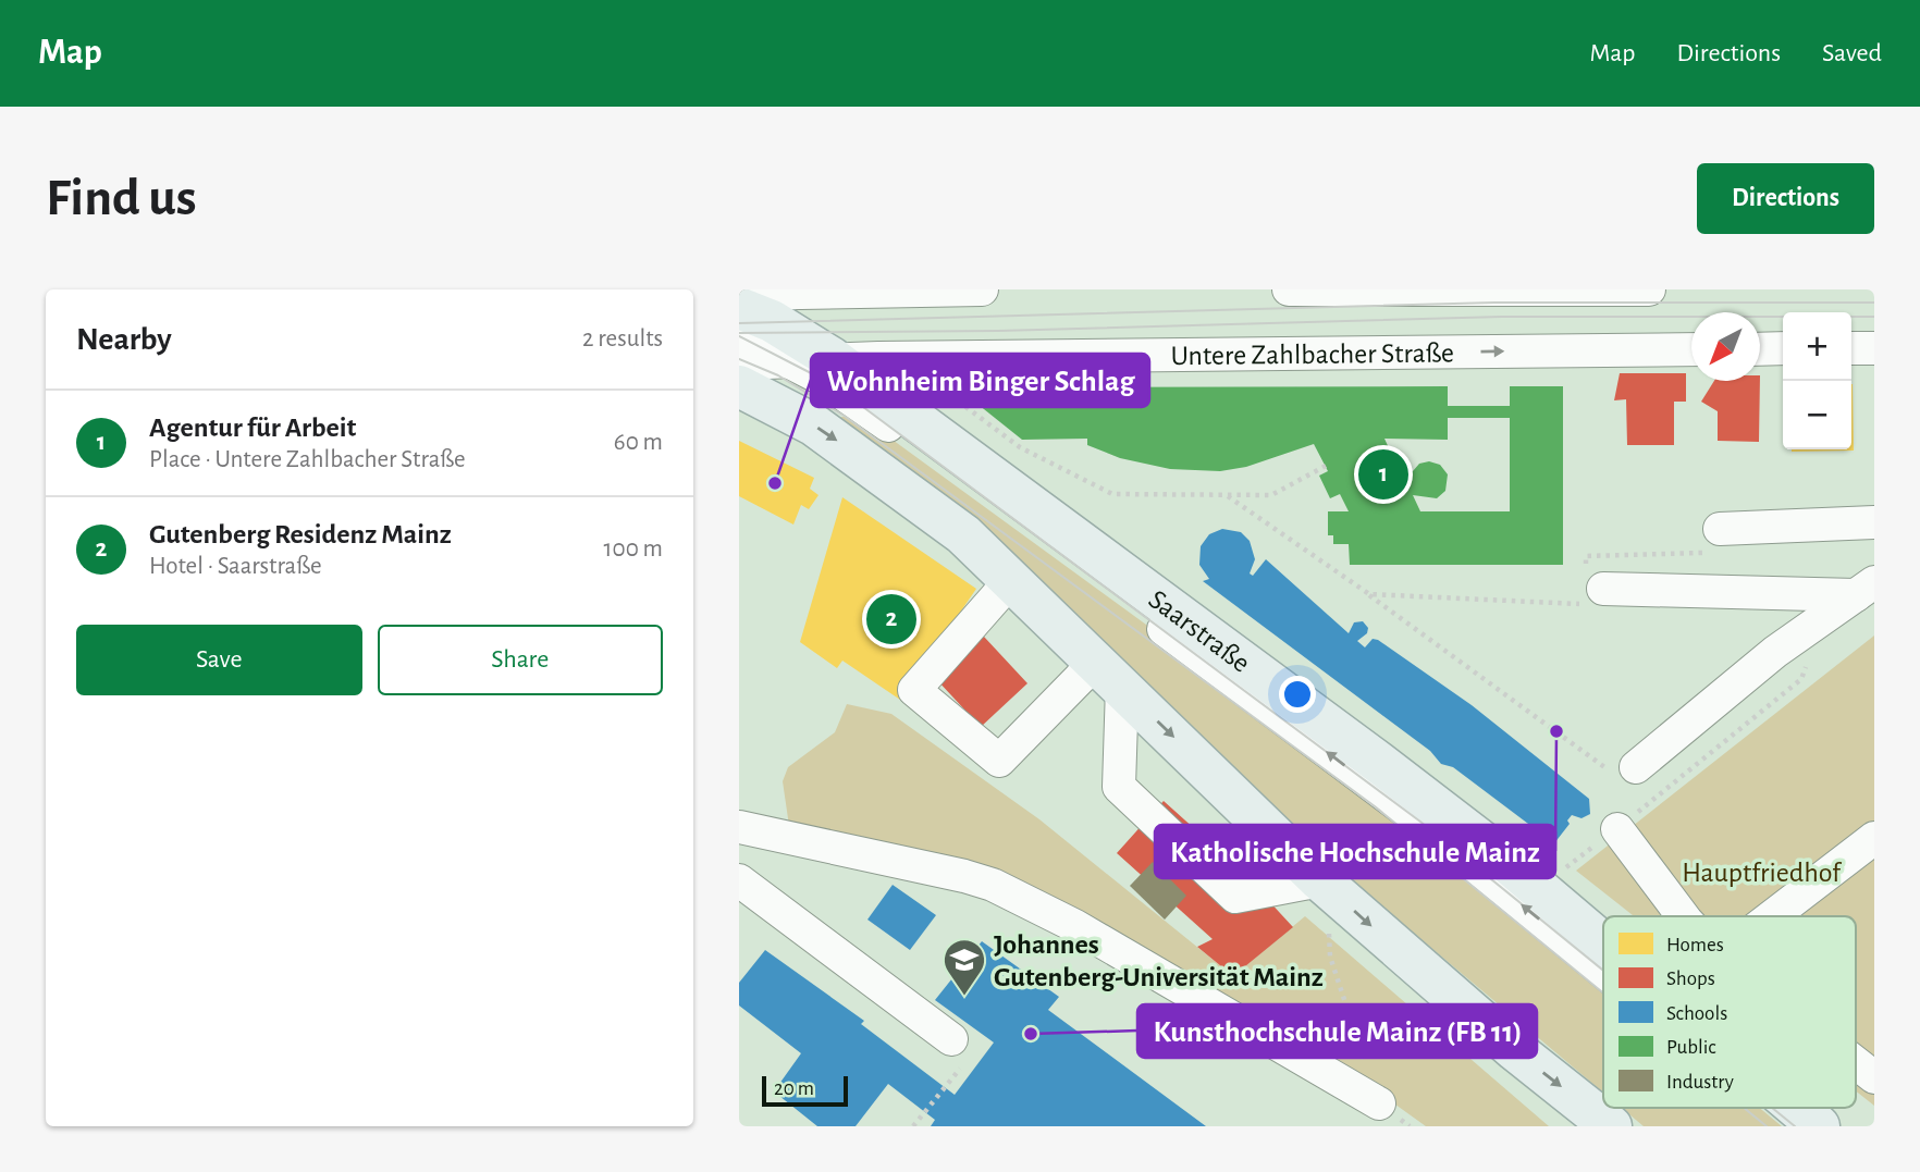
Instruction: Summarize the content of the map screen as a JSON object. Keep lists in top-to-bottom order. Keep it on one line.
{"streets":{"main road":["Saarstraße"],"street":["Untere Zahlbacher Straße"]},"crossings":[["Untere Zahlbacher Straße","Saarstraße"]],"parks":["Hauptfriedhof"],"places":{"other":["Wohnheim Binger Schlag","Katholische Hochschule Mainz","Kunsthochschule Mainz (FB 11)"],"school or university":["Johannes Gutenberg-Universität Mainz"]},"legend":["Homes","Shops","Schools","Public","Industry"],"scale_bar":"20 m","north":"bottom left","page":{"header":"Map","nav":["Map","Directions","Saved"],"buttons":["Directions",["Save","Share"]],"title":"Find us","heading":["Nearby","2 results"],"map_buttons":["+","−"],"list":[{"mark":"1","name":"Agentur für Arbeit","note":"Place · Untere Zahlbacher Straße","value":"60 m"},{"mark":"2","name":"Gutenberg Residenz Mainz","note":"Hotel · Saarstraße","value":"100 m"}],"pins":["1","2"],"scale":"20 m"}}
